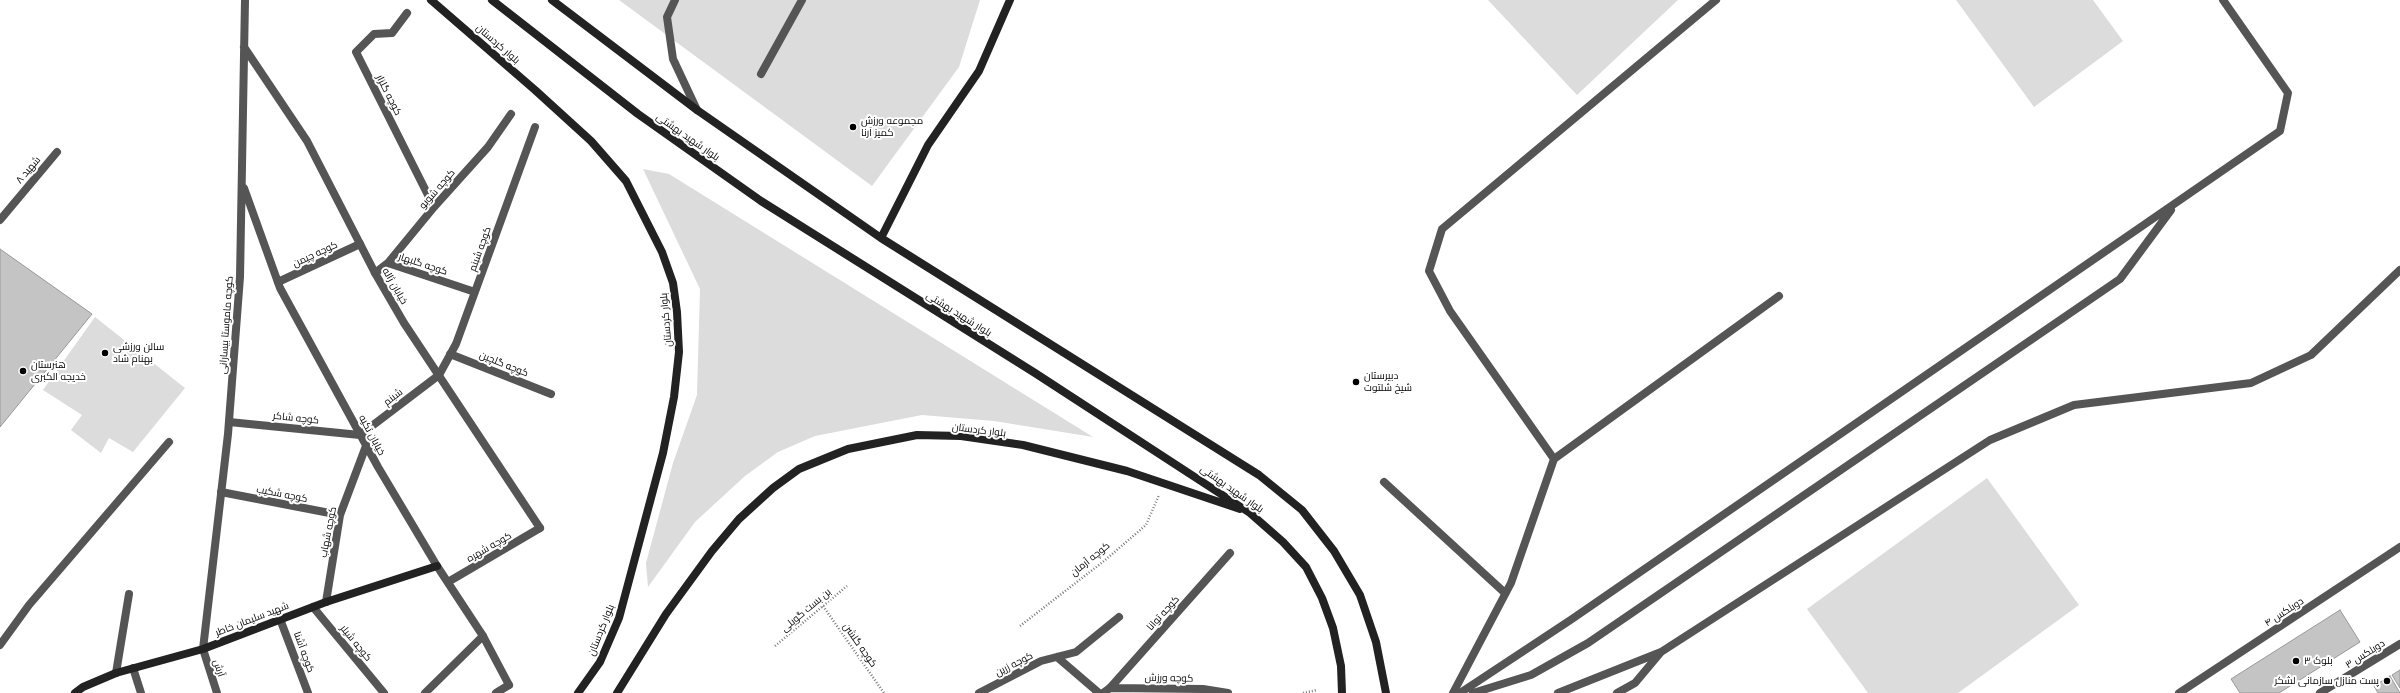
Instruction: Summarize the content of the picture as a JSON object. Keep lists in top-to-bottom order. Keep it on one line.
{"streets":{"main road":["بلوار کردستان","بلوار شهید بهشتی","شهید سلیمان خاطر"],"street":["کوچه گلزار","شهید ۸","کوچه شوبو","کوچه شبنم","کوچه چیمن","کوچه گلبهار","خیابان ژاله","کوچه ماموستا بیسارانی","کوچه گلچین","شبنم","کوچه شاکر","خیابان تکیه","کوچه شکیب","کوچه شهاب","کوچه شهره","دوبلکس ۴","کوچه توانا","کوچه شیلر","کوچه آشنا","دوبلکس ۳","کوچه زرین","آرش","کوچه ورزش"],"path":["کوچه آرمان","بن بست گویلی","کوچه گلشن"]},"crossings":[["بلوار کردستان","بلوار شهید بهشتی"],["کوچه گلزار","کوچه شوبو"],["کوچه شوبو","کوچه گلبهار"],["کوچه شوبو","خیابان ژاله"],["کوچه شبنم","کوچه گلبهار"],["کوچه شبنم","خیابان ژاله"],["کوچه شبنم","کوچه گلچین"],["کوچه شبنم","شبنم"],["کوچه چیمن","خیابان ژاله"],["کوچه چیمن","خیابان تکیه"],["خیابان ژاله","کوچه ماموستا بیسارانی"],["خیابان ژاله","شبنم"],["خیابان ژاله","کوچه شهره"],["کوچه ماموستا بیسارانی","کوچه شاکر"],["کوچه ماموستا بیسارانی","خیابان تکیه"],["کوچه ماموستا بیسارانی","کوچه شکیب"],["کوچه ماموستا بیسارانی","شهید سلیمان خاطر"],["کوچه ماموستا بیسارانی","آرش"],["شبنم","کوچه شاکر"],["شبنم","خیابان تکیه"],["کوچه شاکر","خیابان تکیه"],["خیابان تکیه","کوچه شهاب"],["خیابان تکیه","کوچه شهره"],["خیابان تکیه","شهید سلیمان خاطر"],["کوچه شکیب","کوچه شهاب"],["کوچه شهاب","شهید سلیمان خاطر"],["بن بست گویلی","کوچه گلشن"],["کوچه توانا","کوچه ورزش"],["شهید سلیمان خاطر","کوچه شیلر"],["شهید سلیمان خاطر","کوچه آشنا"],["شهید سلیمان خاطر","آرش"]],"places":["مجموعه ورزش کمیز آرنا","سالن ورزشی بهنام شاد","هنرستان خدیجه الکبری","دبیرستان شیخ شلتوت","بلوک ۳","پست منازل سازمانی لشکر"]}
